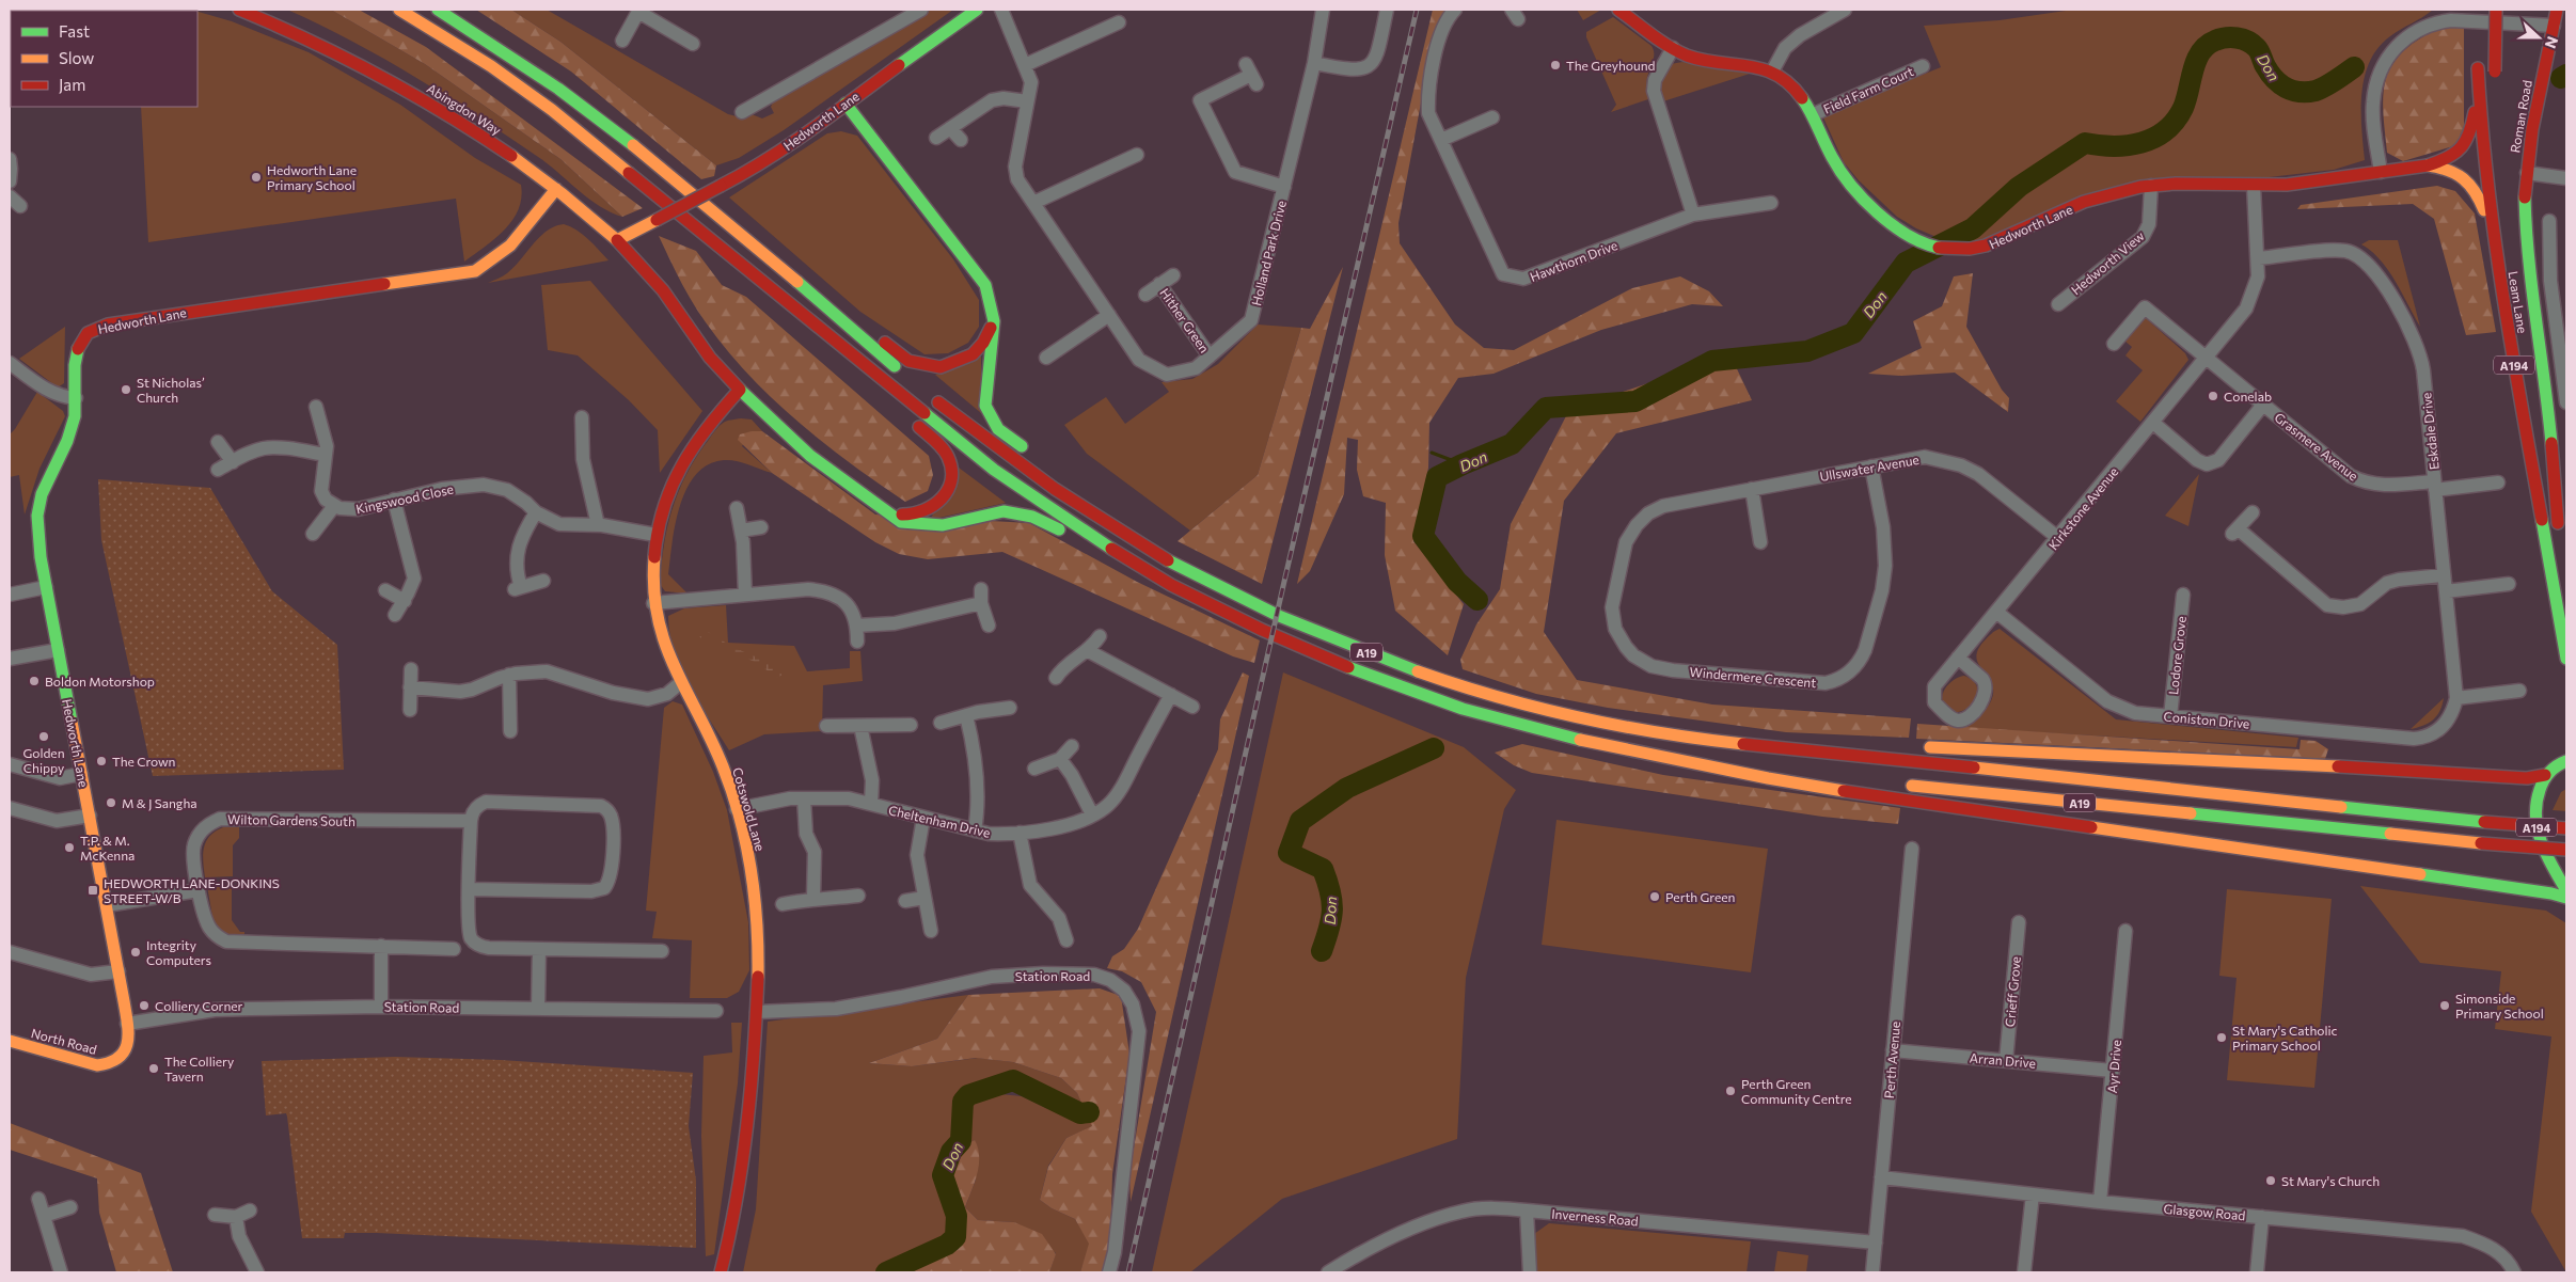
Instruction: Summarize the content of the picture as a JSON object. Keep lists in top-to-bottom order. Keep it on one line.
{"streets":{"main road":["Abingdon Way","Roman Road","Hedworth Lane","Leam Lane","A194","A19","Cotswold Lane","North Road"],"street":["Field Farm Court","Holland Park Drive","Hawthorn Drive","Hedworth View","Hither Green","Eskdale Drive","Grasmere Avenue","Ullswater Avenue","Kingswood Close","Kirkstone Avenue","Lodore Grove","Windermere Crescent","Coniston Drive","Wilton Gardens South","Cheltenham Drive","Station Road","Crieff Grove","Perth Avenue","Arran Drive","Ayr Drive","Glasgow Road","Inverness Road"]},"crossings":[["Field Farm Court","Hedworth Lane"],["Abingdon Way","Hedworth Lane"],["Abingdon Way","A19"],["Abingdon Way","Cotswold Lane"],["Roman Road","Leam Lane"],["Hedworth Lane","Hedworth View"],["Hedworth Lane","A194"],["Hedworth Lane","Kirkstone Avenue"],["Hedworth Lane","Station Road"],["Hedworth Lane","North Road"],["Holland Park Drive","Hither Green"],["Leam Lane","A194"],["Eskdale Drive","Grasmere Avenue"],["Eskdale Drive","Kirkstone Avenue"],["Eskdale Drive","Coniston Drive"],["Grasmere Avenue","Kirkstone Avenue"],["Ullswater Avenue","Kirkstone Avenue"],["Ullswater Avenue","Windermere Crescent"],["Kingswood Close","Cotswold Lane"],["Kirkstone Avenue","Coniston Drive"],["Lodore Grove","Coniston Drive"],["Cotswold Lane","Cheltenham Drive"],["Cotswold Lane","Station Road"],["Crieff Grove","Arran Drive"],["Perth Avenue","Arran Drive"],["Perth Avenue","Glasgow Road"],["Perth Avenue","Inverness Road"],["Arran Drive","Ayr Drive"],["Ayr Drive","Glasgow Road"]],"water":["Don"],"places":{"other":["The Greyhound","Hedworth Lane Primary School","St Nicholas’ Church","Conelab","Boldon Motorshop","Golden Chippy","The Crown","M & J Sangha","T.P. & M. McKenna","Perth Green","Integrity Computers","Colliery Corner","Simonside Primary School","St Mary's Catholic Primary School","The Colliery Tavern","Perth Green Community Centre","St Mary's Church"],"transit":["HEDWORTH LANE-DONKINS STREET-W/B"]},"legend":["Fast","Slow","Jam"],"north":"right"}
